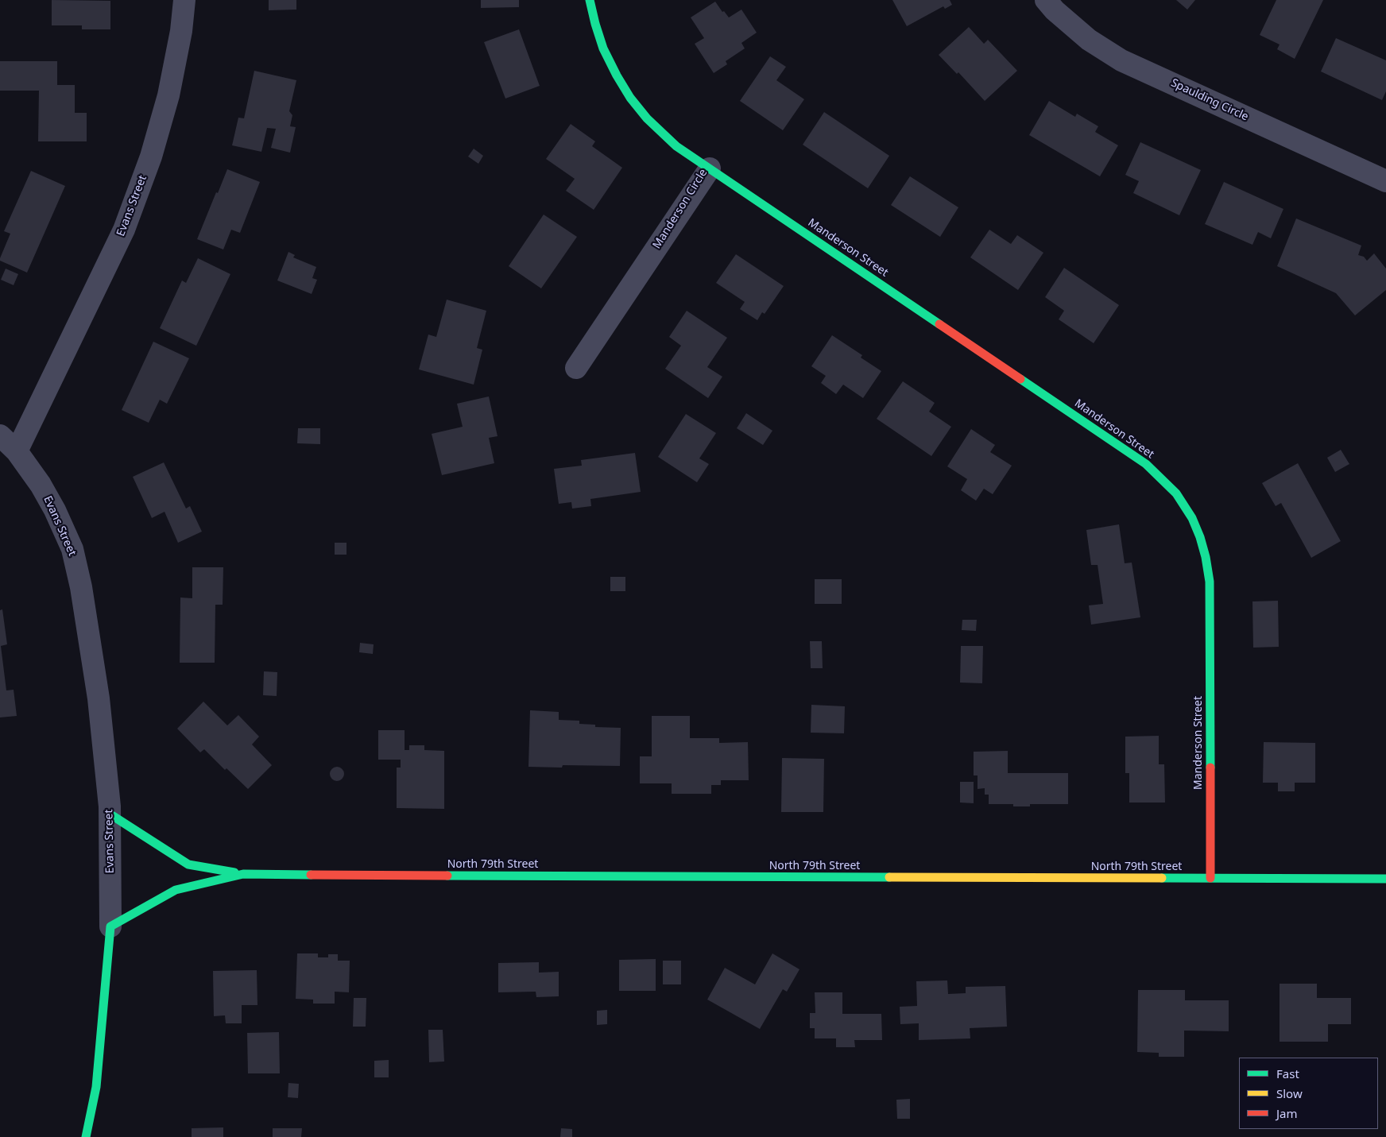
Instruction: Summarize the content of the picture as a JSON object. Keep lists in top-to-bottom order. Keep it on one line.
{"streets":{"street":["Spaulding Circle","Evans Street","Manderson Circle","Manderson Street","North 79th Street"]},"crossings":[["Evans Street","North 79th Street"],["Manderson Circle","Manderson Street"],["Manderson Street","North 79th Street"]],"legend":["Fast","Slow","Jam"]}
